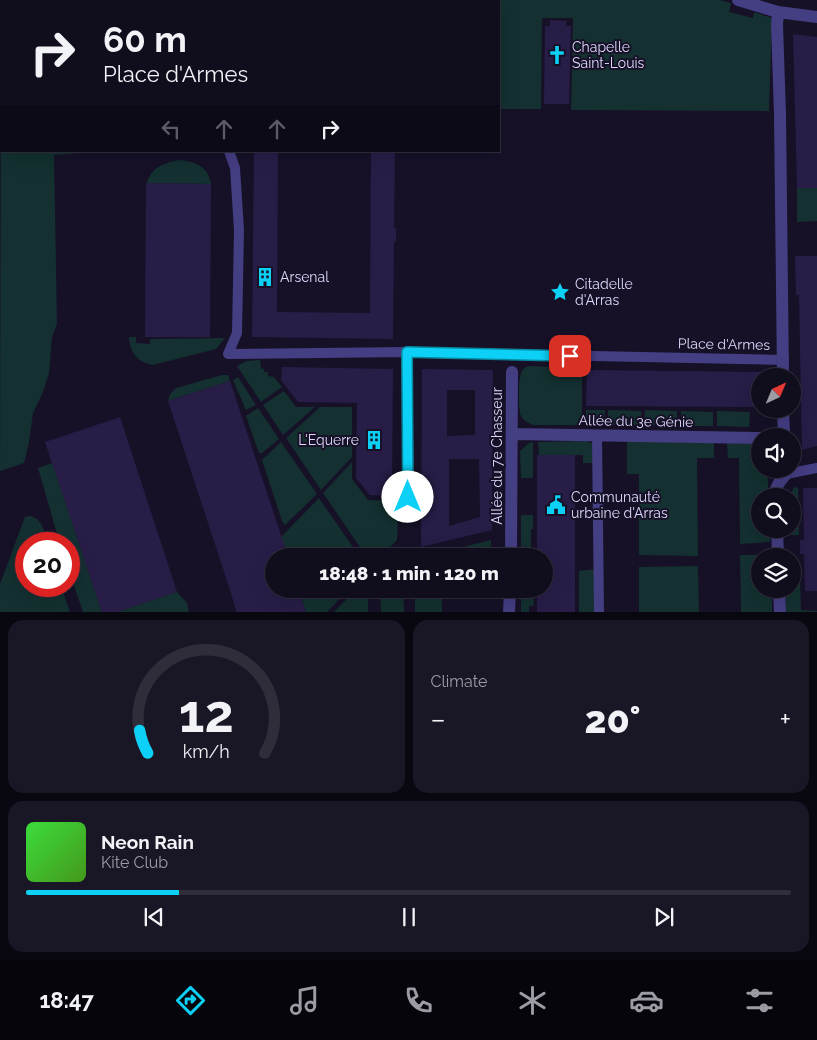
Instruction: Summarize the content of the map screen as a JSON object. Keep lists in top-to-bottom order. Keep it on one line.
{"streets":{"street":["Place d'Armes","Allée du 3e Génie","Allée du 7e Chasseur"]},"crossings":[["Place d'Armes","Allée du 7e Chasseur"],["Allée du 3e Génie","Allée du 7e Chasseur"]],"places":{"church":["Chapelle Saint-Louis"],"building":["Arsenal","L'Equerre"],"place":["Citadelle d'Arras"],"public building":["Communauté urbaine d'Arras"]},"north":"top right","page":{"turn":["60 m","Place d'Armes"],"limit":"20","trip":"18:48 · 1 min · 120 m","tile":"Climate","heat":["−","20°","+"],"song":["Neon Rain","Kite Club"],"tabs":"18:47","gauge":["12","km/h"]}}
